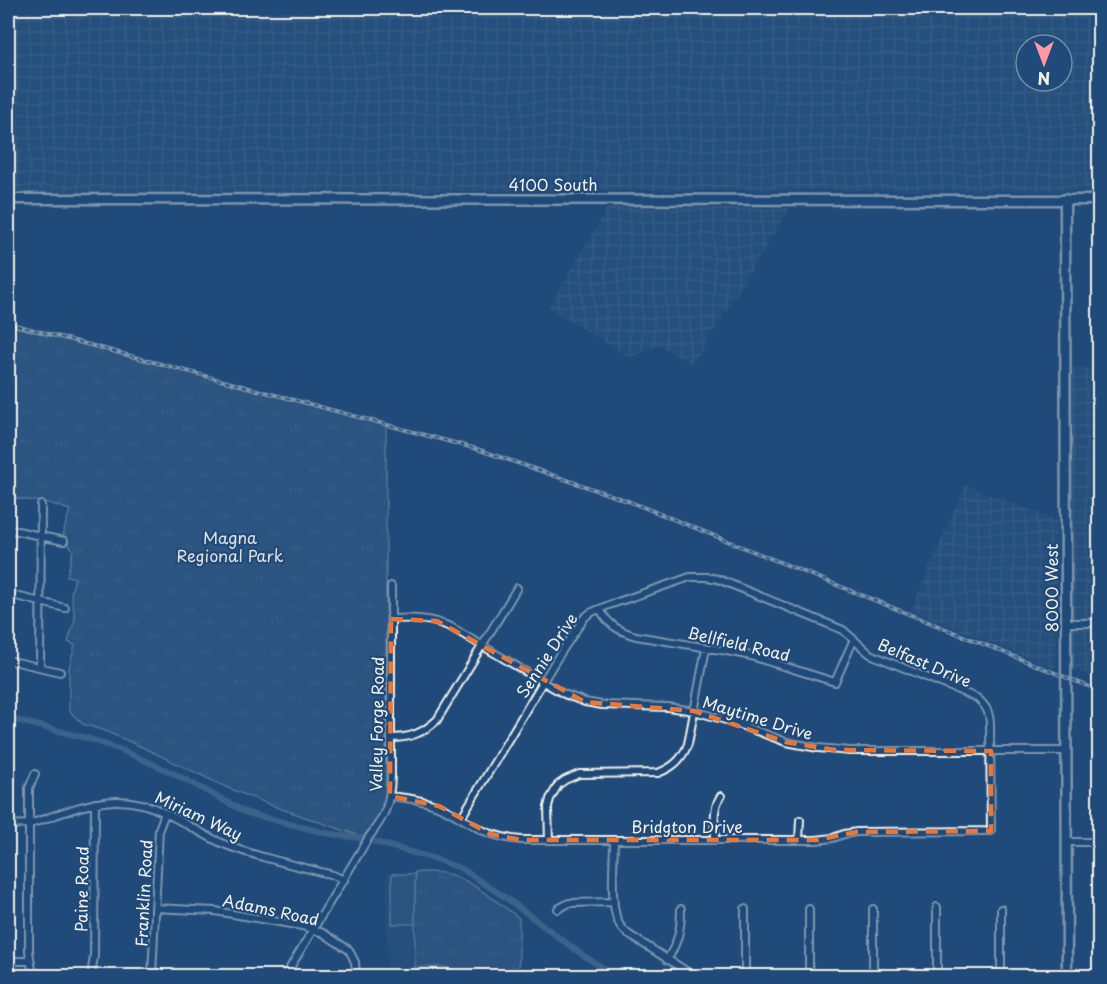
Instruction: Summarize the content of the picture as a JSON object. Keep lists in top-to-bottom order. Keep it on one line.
{"streets":{"main road":["4100 South","8000 West"],"street":["Bellfield Road","Sennie Drive","Belfast Drive","Maytime Drive","Valley Forge Road","Miriam Way","Bridgton Drive","Paine Road","Franklin Road","Adams Road"]},"crossings":[["4100 South","8000 West"],["8000 West","Maytime Drive"],["Bellfield Road","Sennie Drive"],["Bellfield Road","Belfast Drive"],["Sennie Drive","Belfast Drive"],["Sennie Drive","Maytime Drive"],["Sennie Drive","Bridgton Drive"],["Belfast Drive","Maytime Drive"],["Belfast Drive","Bridgton Drive"],["Maytime Drive","Valley Forge Road"],["Valley Forge Road","Miriam Way"],["Valley Forge Road","Bridgton Drive"],["Valley Forge Road","Adams Road"],["Miriam Way","Paine Road"],["Miriam Way","Franklin Road"],["Franklin Road","Adams Road"]],"parks":["Magna Regional Park"],"north":"bottom"}
